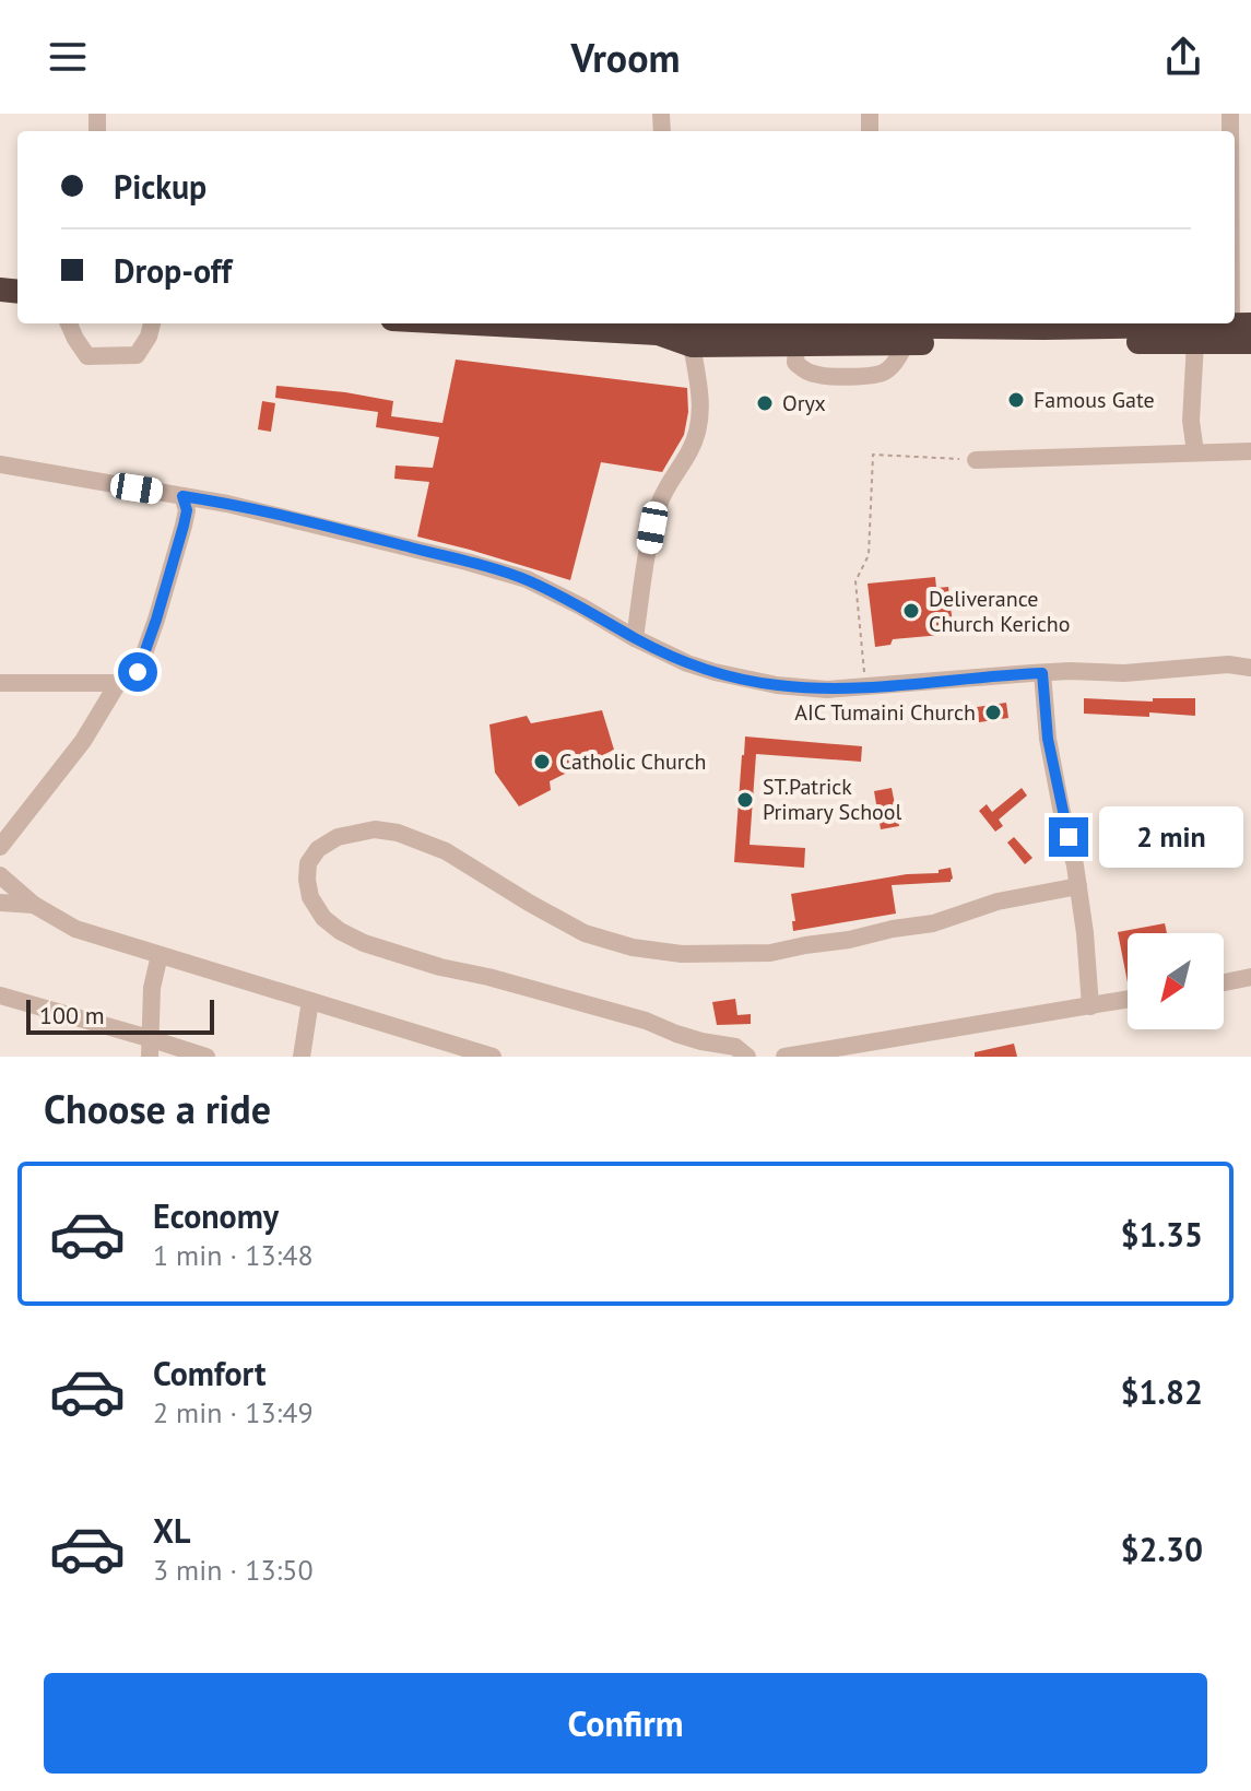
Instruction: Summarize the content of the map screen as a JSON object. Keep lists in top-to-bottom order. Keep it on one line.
{"places":["Famous Gate","Oryx","Deliverance Church Kericho","AIC Tumaini Church","Catholic Church","ST.Patrick Primary School"],"scale_bar":"100 m","north":"bottom left","page":{"header":"Vroom","banner":["Pickup","Drop-off"],"bubble":"2 min","scale":"100 m","heading":"Choose a ride","list":[{"name":"Economy","note":"1 min · 13:48","value":"$1.35"},{"name":"Comfort","note":"2 min · 13:49","value":"$1.82"},{"name":"XL","note":"3 min · 13:50","value":"$2.30"}],"buttons":"Confirm"}}
